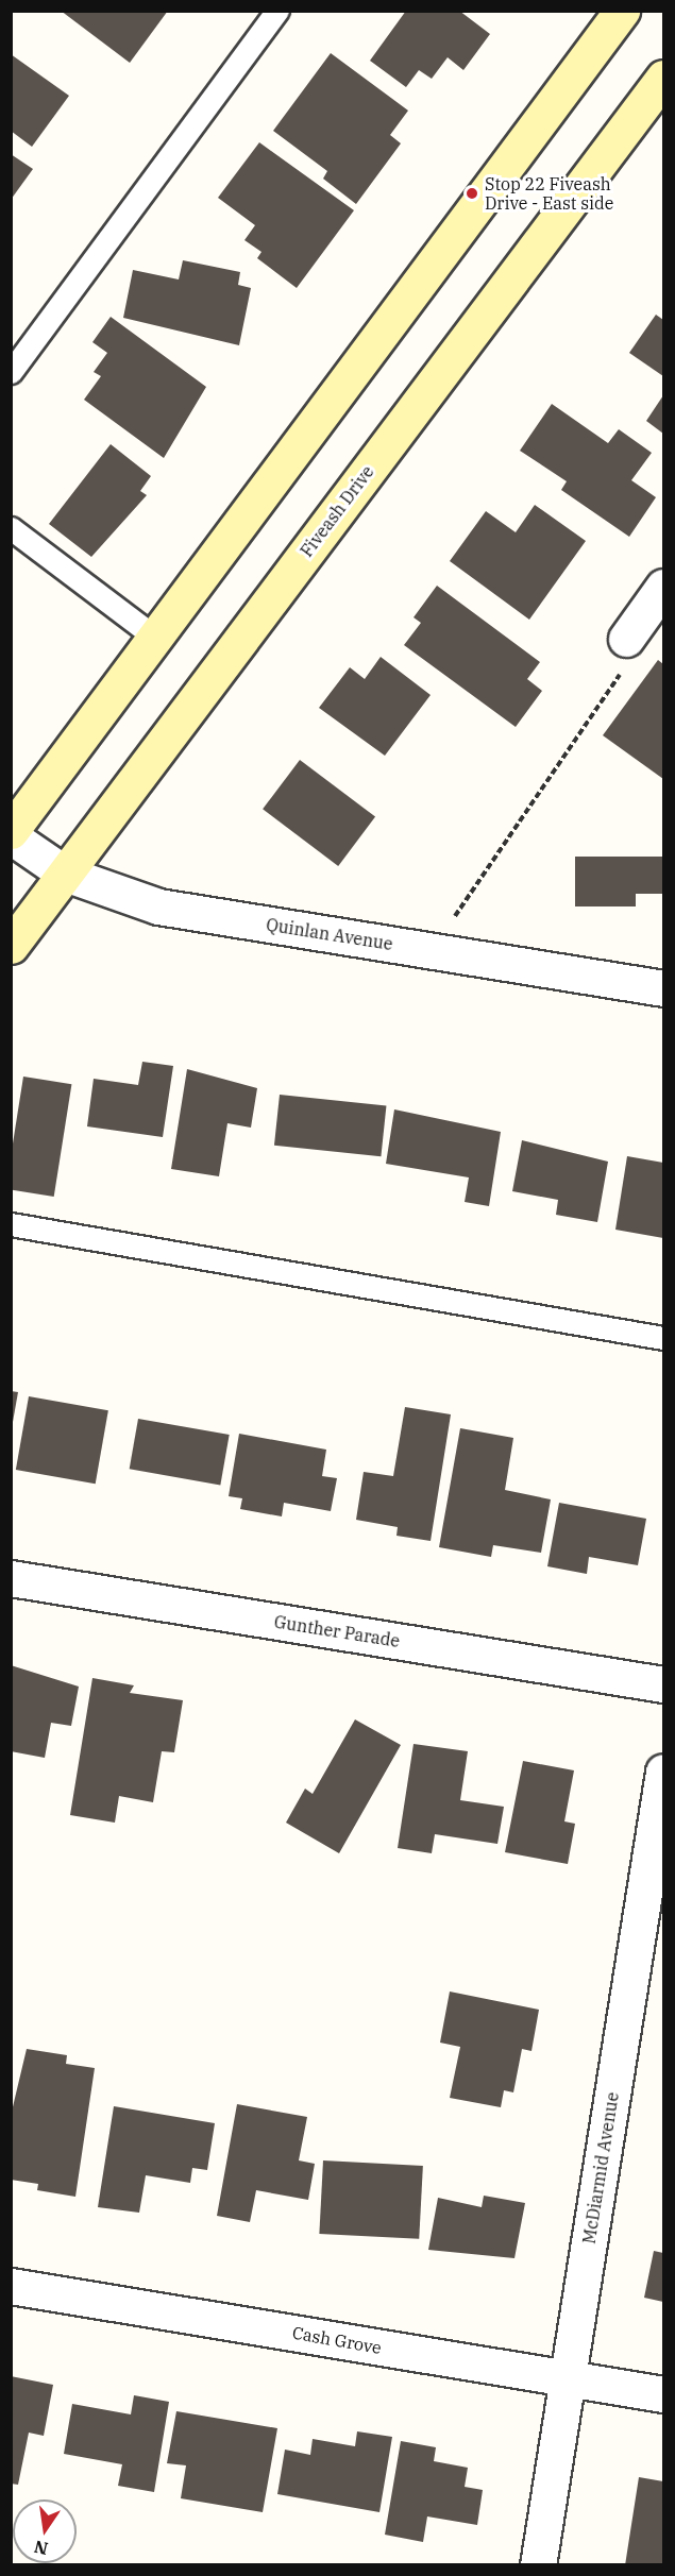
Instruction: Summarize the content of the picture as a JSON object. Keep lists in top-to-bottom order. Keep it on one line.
{"streets":{"main road":["Fiveash Drive"],"street":["Quinlan Avenue","Gunther Parade","McDiarmid Avenue","Cash Grove"]},"crossings":[["Fiveash Drive","Quinlan Avenue"],["McDiarmid Avenue","Cash Grove"]],"places":["Stop 22 Fiveash Drive - East side"],"north":"bottom"}
